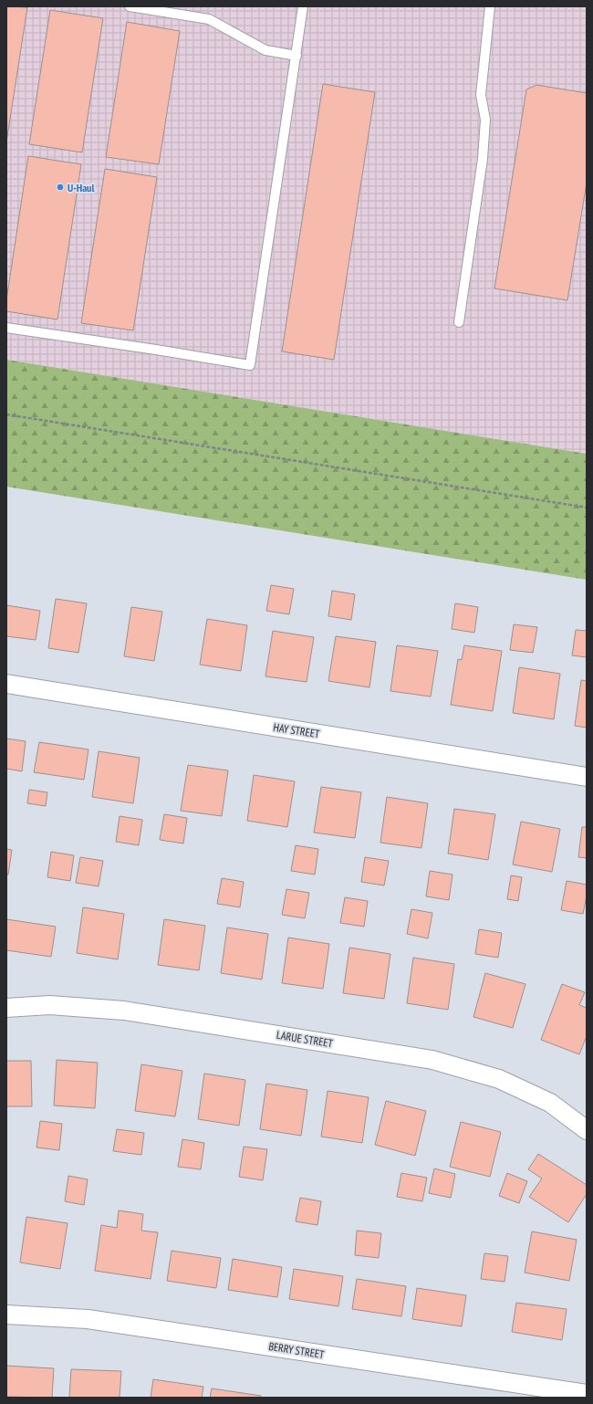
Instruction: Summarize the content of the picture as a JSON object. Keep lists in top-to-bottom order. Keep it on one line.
{"streets":{"street":["HAY STREET","LARUE STREET","BERRY STREET"]},"places":["U-Haul"]}
